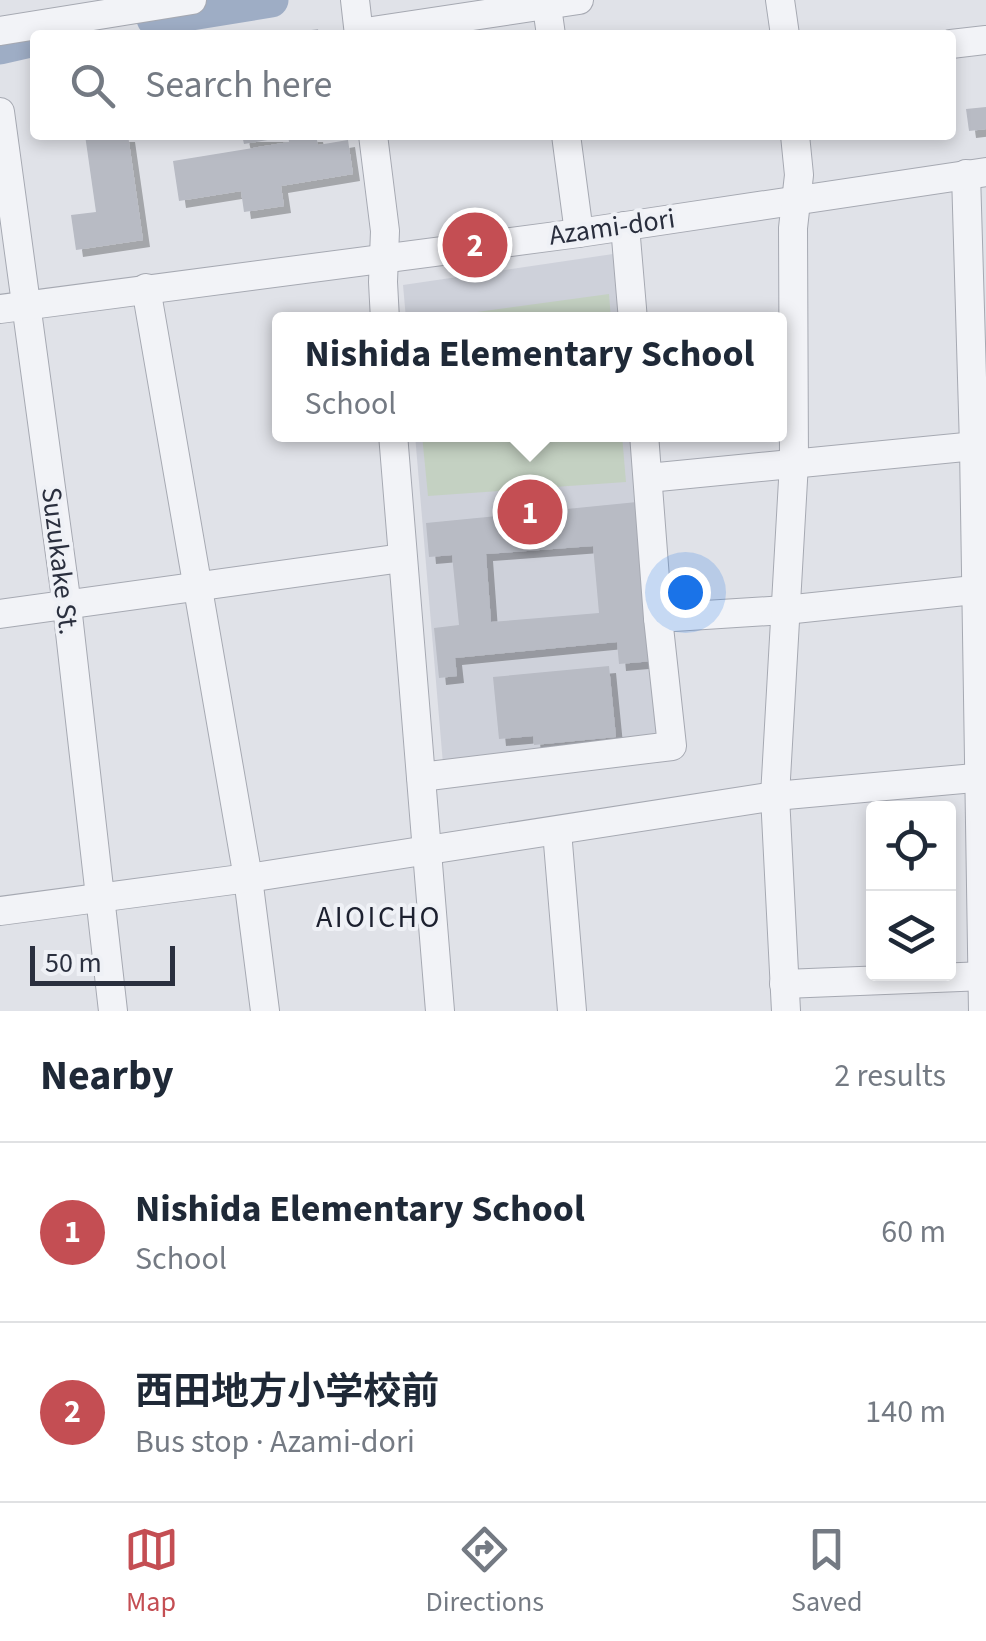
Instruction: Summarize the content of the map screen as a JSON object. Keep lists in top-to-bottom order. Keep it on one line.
{"streets":{"street":["Azami-dori","Suzukake St."]},"crossings":[["Azami-dori","Suzukake St."]],"districts":["AIOICHO"],"scale_bar":"50 m","page":{"search":"Search here","pins":["2","1"],"popup":["Nishida Elementary School","School"],"scale":"50 m","heading":["Nearby","2 results"],"list":[{"mark":"1","name":"Nishida Elementary School","note":"School","value":"60 m"},{"mark":"2","name":"西田地方小学校前","note":"Bus stop · Azami-dori","value":"140 m"}],"nav":["Map","Directions","Saved"]}}
